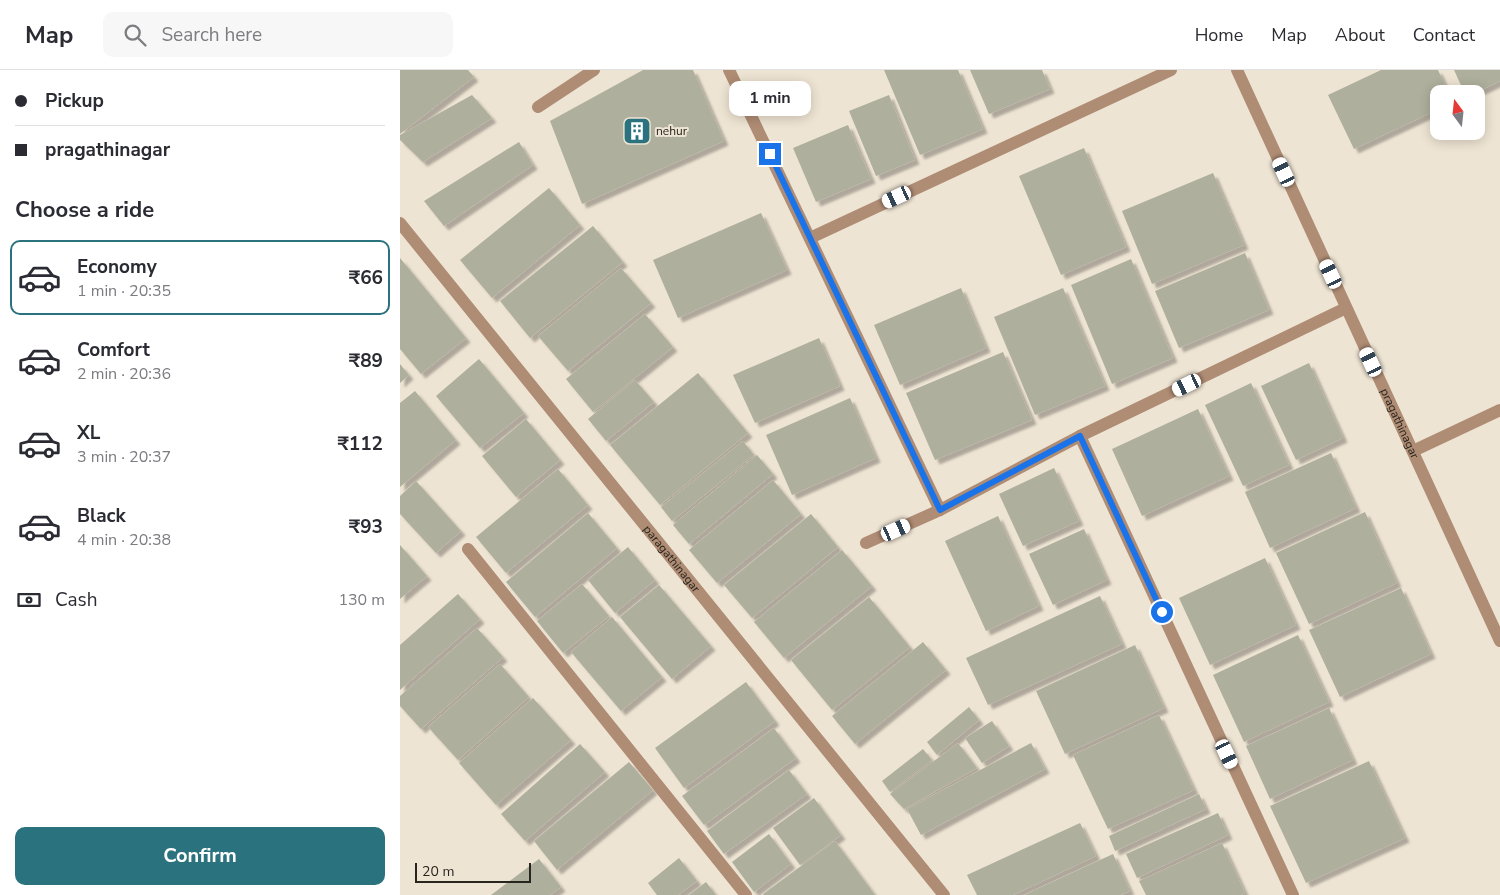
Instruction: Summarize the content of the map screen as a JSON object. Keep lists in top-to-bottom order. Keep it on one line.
{"streets":{"street":["pragathinagar","paragathinagar"]},"places":{"building":["nehur"]},"scale_bar":"20 m","north":"top","page":{"header":"Map","search":"Search here","nav":["Home","Map","About","Contact"],"banner":["Pickup","pragathinagar"],"bubble":"1 min","heading":"Choose a ride","list":[{"name":"Economy","note":"1 min · 20:35","value":"₹66"},{"name":"Comfort","note":"2 min · 20:36","value":"₹89"},{"name":"XL","note":"3 min · 20:37","value":"₹112"},{"name":"Black","note":"4 min · 20:38","value":"₹93"}],"pay":["Cash","130 m"],"buttons":"Confirm","scale":"20 m"}}
